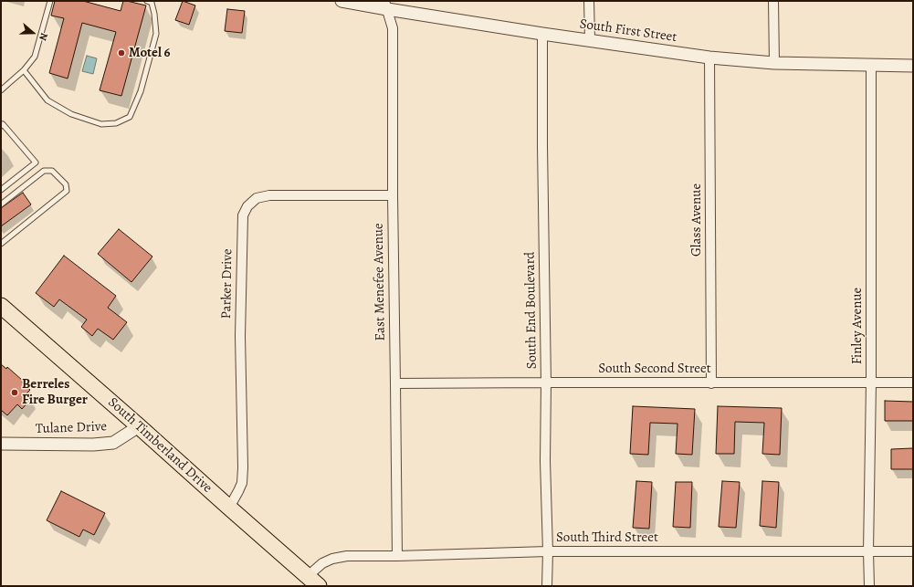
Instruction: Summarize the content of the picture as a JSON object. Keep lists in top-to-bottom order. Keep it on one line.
{"streets":{"main road":["South Timberland Drive"],"street":["South First Street","Glass Avenue","East Menefee Avenue","Parker Drive","South End Boulevard","Finley Avenue","South Second Street","Tulane Drive","South Third Street"]},"crossings":[["South First Street","Glass Avenue"],["South First Street","East Menefee Avenue"],["South First Street","South End Boulevard"],["South First Street","Finley Avenue"],["Glass Avenue","South Second Street"],["East Menefee Avenue","Parker Drive"],["East Menefee Avenue","South Second Street"],["East Menefee Avenue","South Third Street"],["Parker Drive","South Timberland Drive"],["South End Boulevard","South Second Street"],["South End Boulevard","South Third Street"],["Finley Avenue","South Second Street"],["Finley Avenue","South Third Street"],["Tulane Drive","South Timberland Drive"],["South Timberland Drive","South Third Street"]],"places":["Motel 6","Berreles Fire Burger"],"north":"right"}
